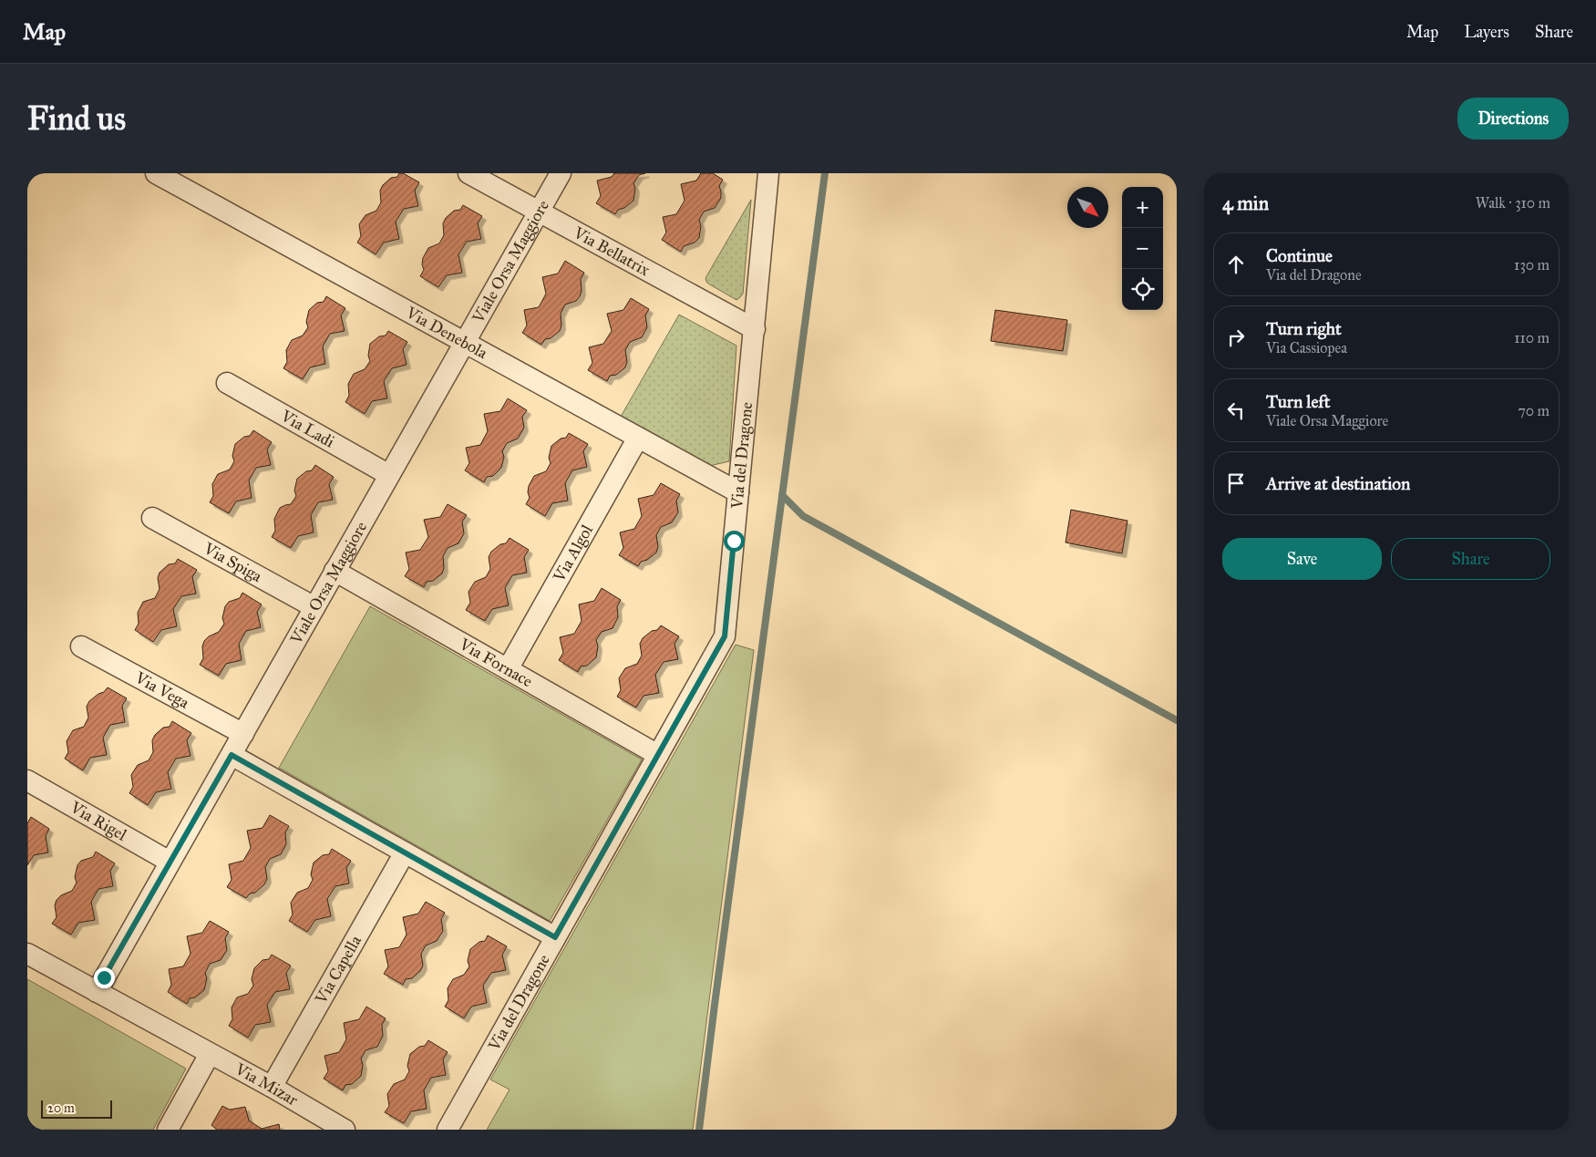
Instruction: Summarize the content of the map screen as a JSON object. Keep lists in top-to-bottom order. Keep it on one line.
{"streets":{"street":["Via Bellatrix","Viale Orsa Maggiore","Via Denebola","Via Ladi","Via del Dragone","Via Algol","Via Spiga","Via Fornace","Via Vega","Via Rigel","Via Capella","Via Mizar"]},"crossings":[["Via Bellatrix","Viale Orsa Maggiore"],["Via Bellatrix","Via del Dragone"],["Viale Orsa Maggiore","Via Denebola"],["Viale Orsa Maggiore","Via Ladi"],["Viale Orsa Maggiore","Via Spiga"],["Viale Orsa Maggiore","Via Fornace"],["Viale Orsa Maggiore","Via Vega"],["Viale Orsa Maggiore","Via Rigel"],["Viale Orsa Maggiore","Via Mizar"],["Via Denebola","Via del Dragone"],["Via Denebola","Via Algol"],["Via del Dragone","Via Fornace"],["Via Algol","Via Fornace"],["Via Capella","Via Mizar"]],"scale_bar":"20 m","north":"bottom right","page":{"header":"Map","nav":["Map","Layers","Share"],"buttons":["Directions",["Save","Share"]],"title":"Find us","heading":["4 min","Walk · 310 m"],"map_buttons":["+","−"],"list":[["Continue","Via del Dragone","130 m"],["Turn right","Via Cassiopea","110 m"],["Turn left","Viale Orsa Maggiore","70 m"],"Arrive at destination"],"scale":"20 m"}}
